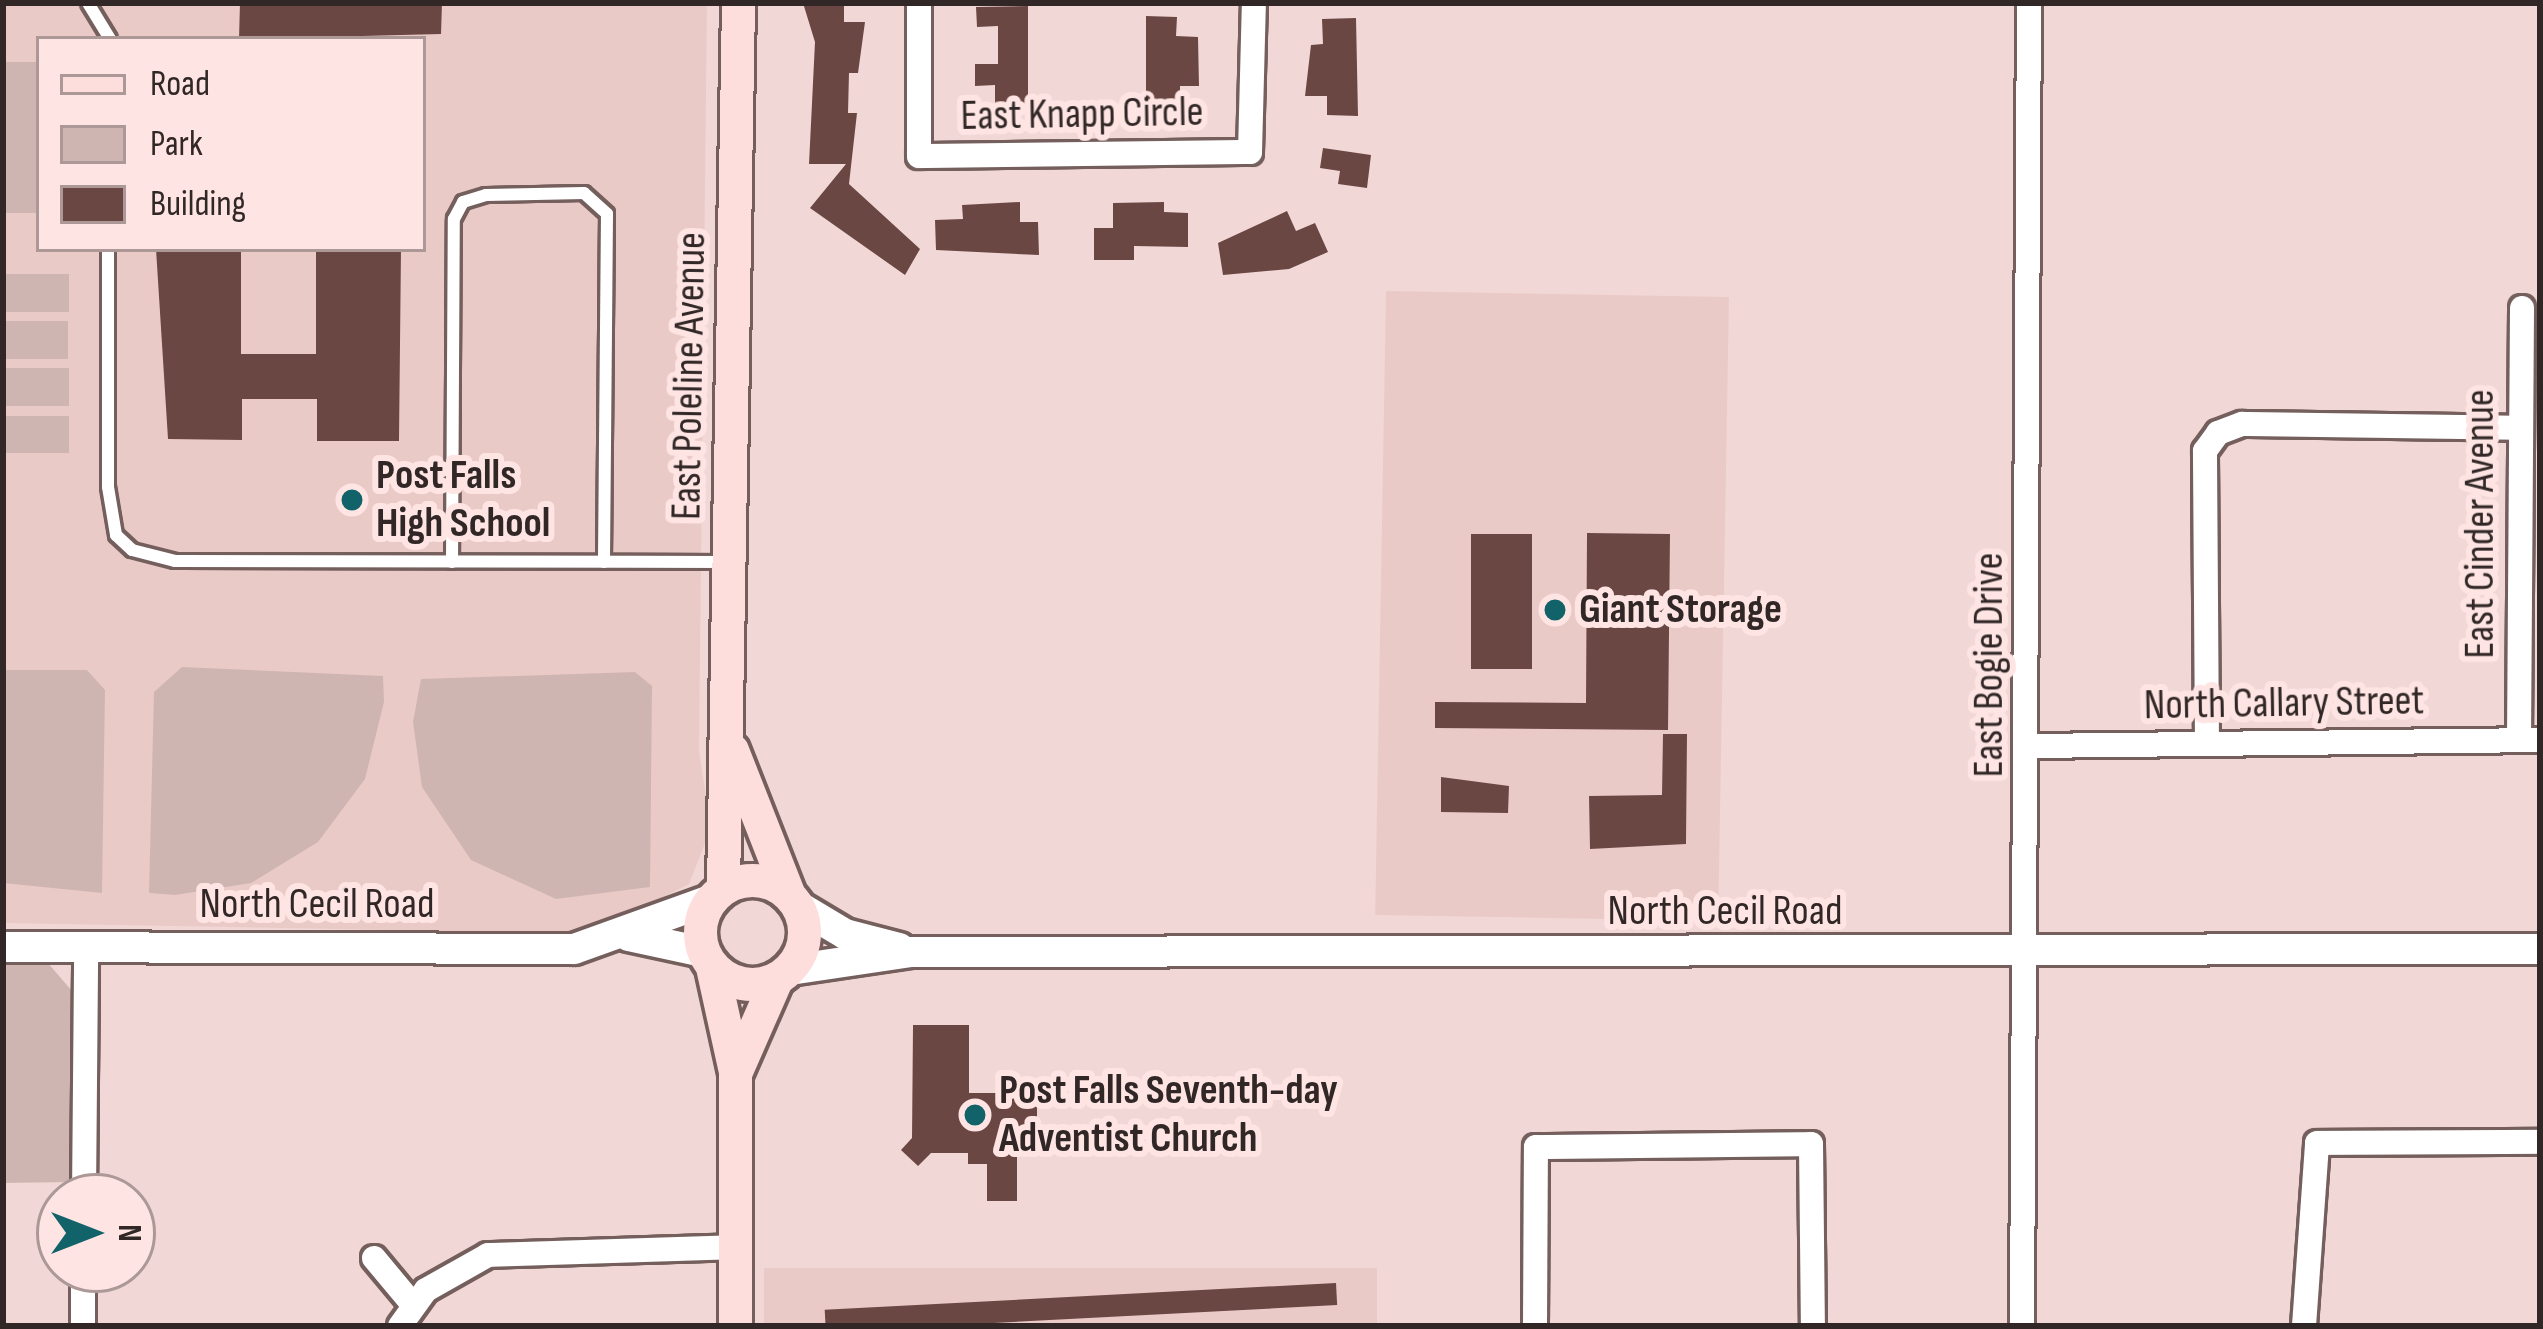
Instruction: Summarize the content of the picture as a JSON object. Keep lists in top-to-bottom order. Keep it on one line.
{"streets":{"main road":["East Poleline Avenue"],"street":["East Knapp Circle","East Cinder Avenue","East Bogie Drive","North Callary Street","North Cecil Road"]},"crossings":[["East Poleline Avenue","North Cecil Road"],["East Cinder Avenue","North Callary Street"],["East Bogie Drive","North Callary Street"],["East Bogie Drive","North Cecil Road"]],"places":["Post Falls High School","Giant Storage","Post Falls Seventh-day Adventist Church"],"legend":["Road","Park","Building"],"north":"right"}
